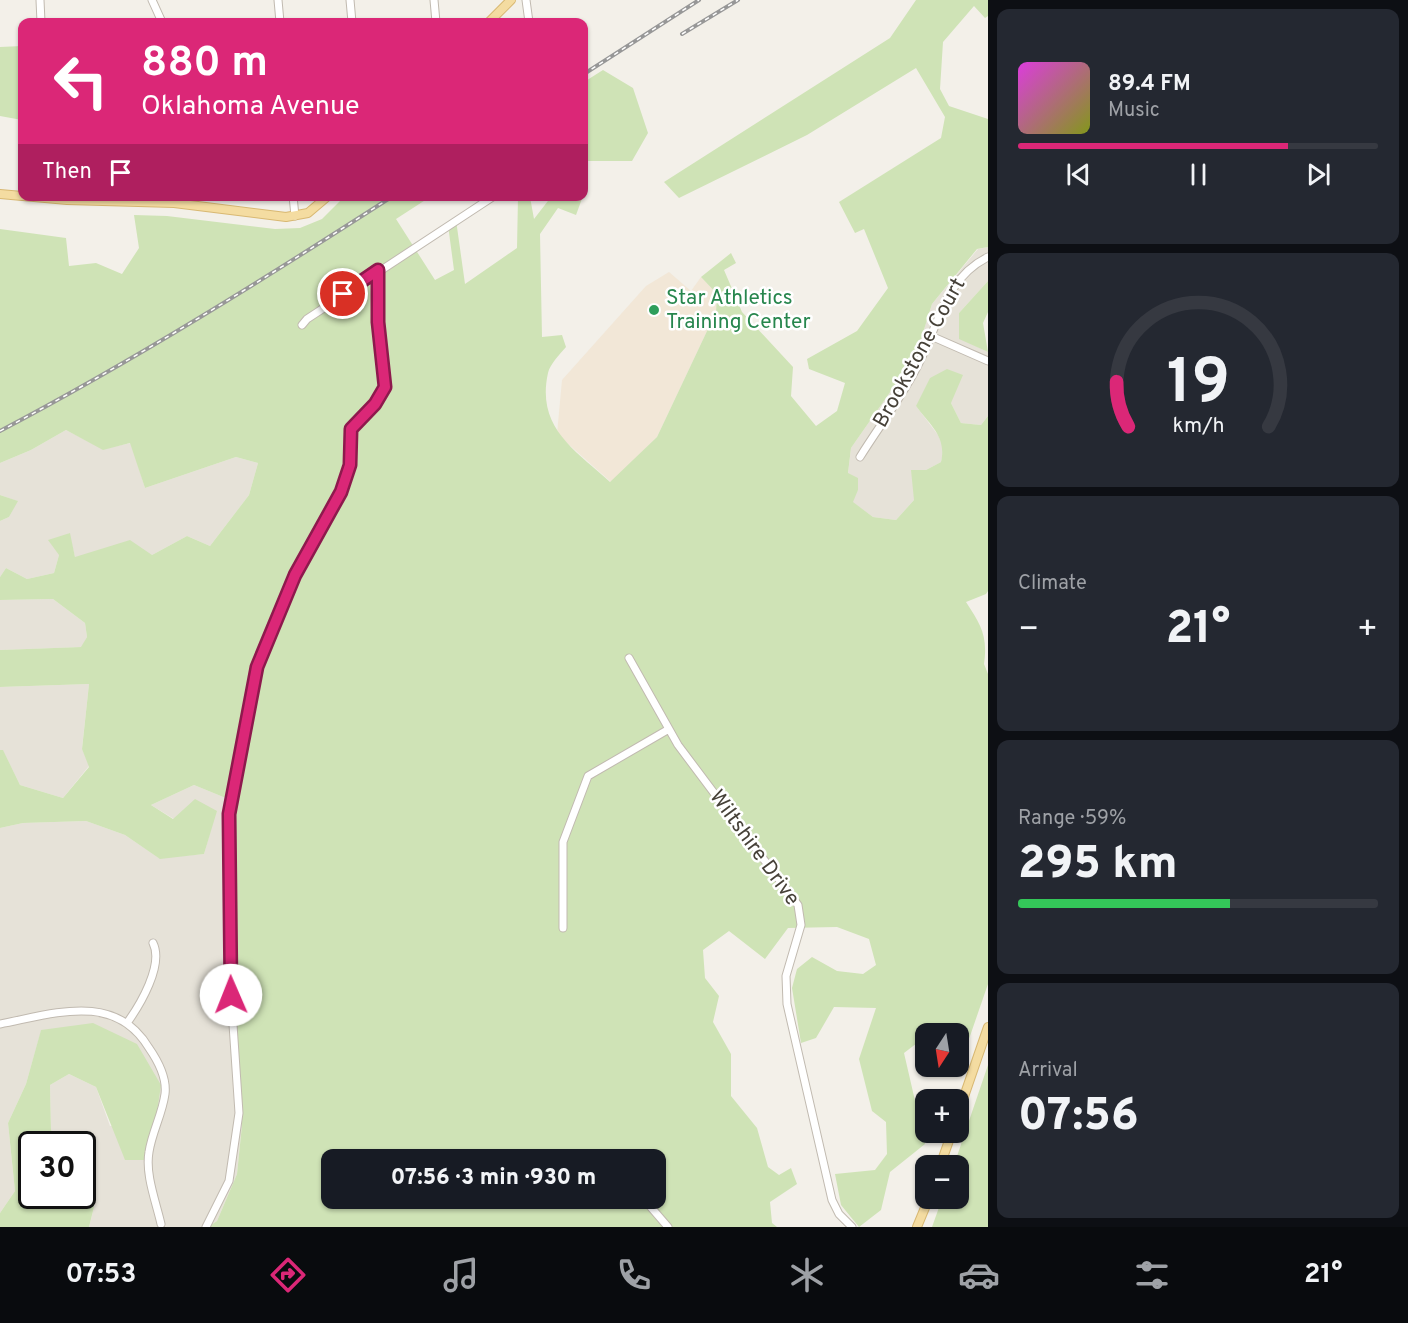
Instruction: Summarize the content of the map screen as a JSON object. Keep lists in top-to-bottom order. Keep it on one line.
{"streets":{"street":["Brookstone Court","Wiltshire Drive"]},"places":["Star Athletics Training Center"],"north":"bottom","page":{"turn":["880 m","Oklahoma Avenue"],"song":["89.4 FM","Music"],"then":"Then","tile":["Climate",["Range · 59%","295 km"],["Arrival","07:56"]],"heat":["−","21°","+"],"map_buttons":["+","−"],"limit":"30","trip":"07:56 · 3 min · 930 m","tabs":["07:53","21°"],"gauge":["19","km/h"]}}
